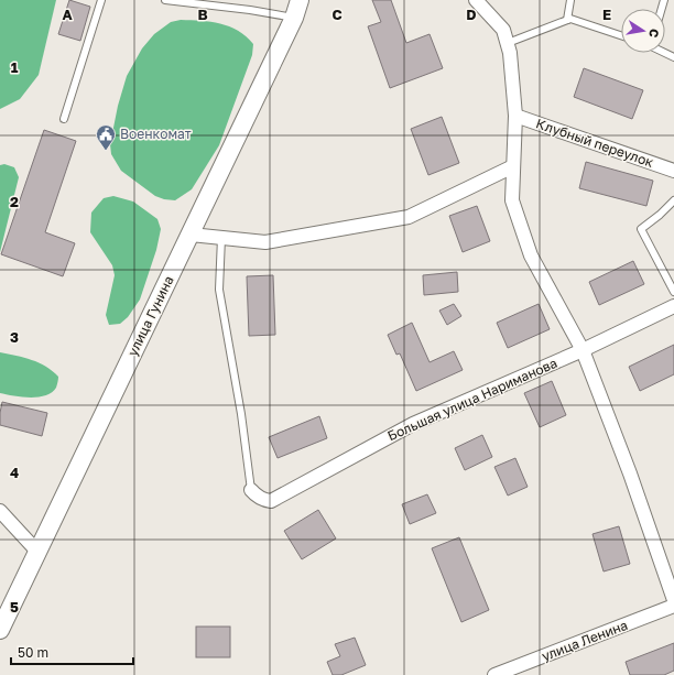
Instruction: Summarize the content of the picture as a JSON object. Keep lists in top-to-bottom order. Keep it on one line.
{"streets":{"main road":["улица Гунина"],"street":["Клубный переулок","Большая улица Нариманова","улица Ленина"]},"places":{"public building":["Военкомат"]},"scale_bar":"50 m","north":"right","grid":{"columns":["A","B","C","D","E"],"rows":["1","2","3","4","5"]}}
